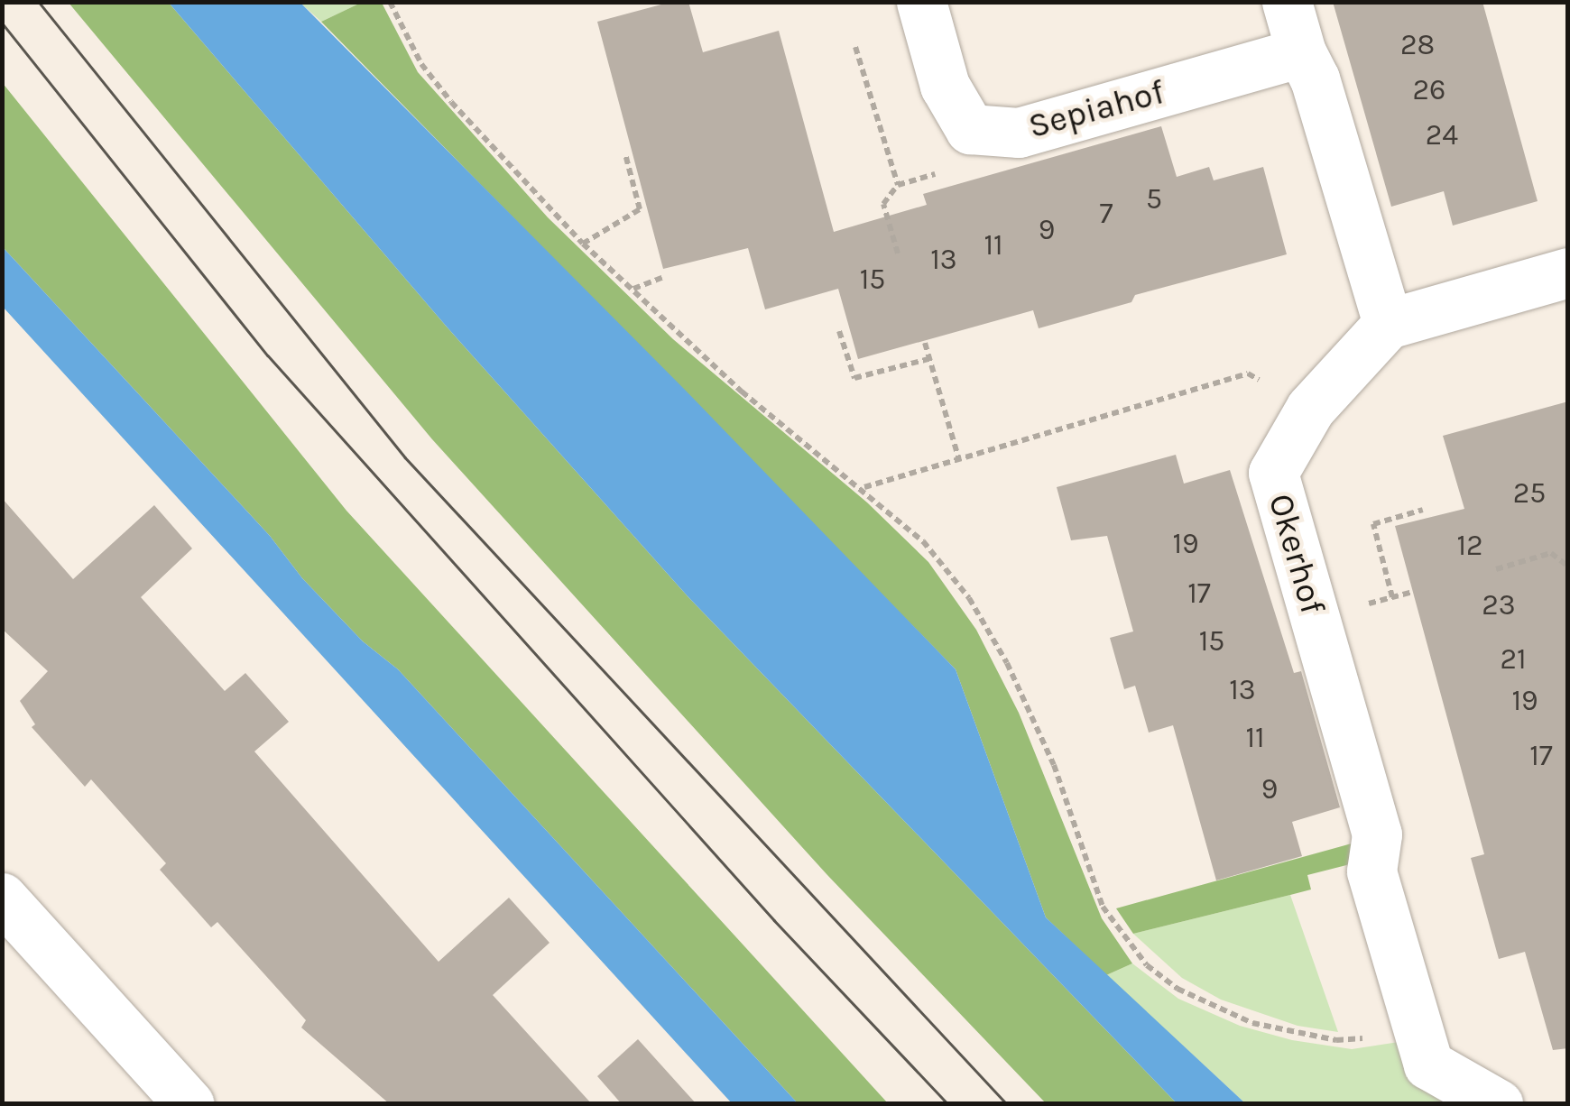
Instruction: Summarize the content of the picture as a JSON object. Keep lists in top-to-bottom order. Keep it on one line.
{"streets":{"street":["Sepiahof","Okerhof"]},"house_numbers":["28","26","24","5","7","9","11","13","15","25","19","12","17","23","15","21","13","19","11","17","9"]}
